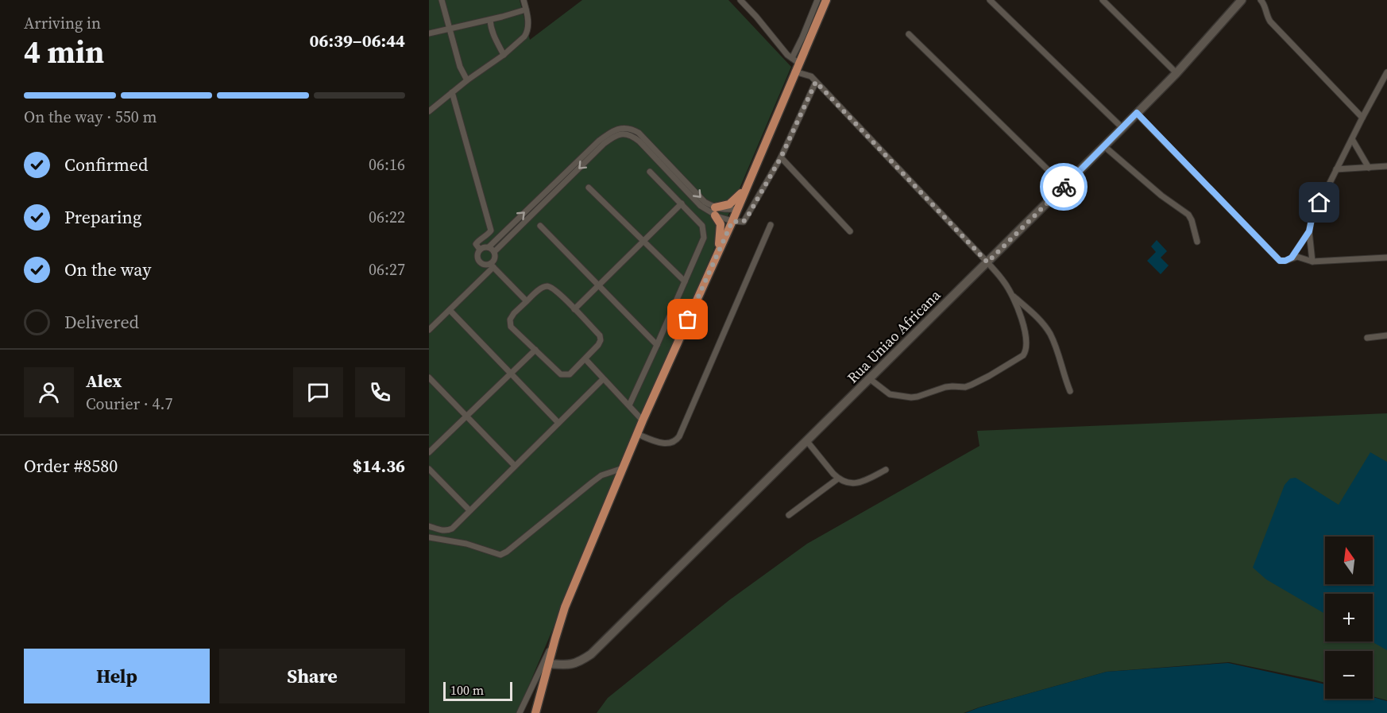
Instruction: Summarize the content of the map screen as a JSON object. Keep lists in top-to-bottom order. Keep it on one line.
{"streets":{"main road":["Rua Uniao Africana"]},"scale_bar":"100 m","north":"top","page":{"heading":["4 min","Arriving in","06:39–06:44"],"panel":["Alex","Courier · 4.7","Order #8580","$14.36"],"bar":"On the way · 550 m","list":[["Confirmed","06:16"],["Preparing","06:22"],["On the way","06:27"],"Delivered"],"map_buttons":["+","−"],"buttons":["Help","Share"],"scale":"100 m"}}
